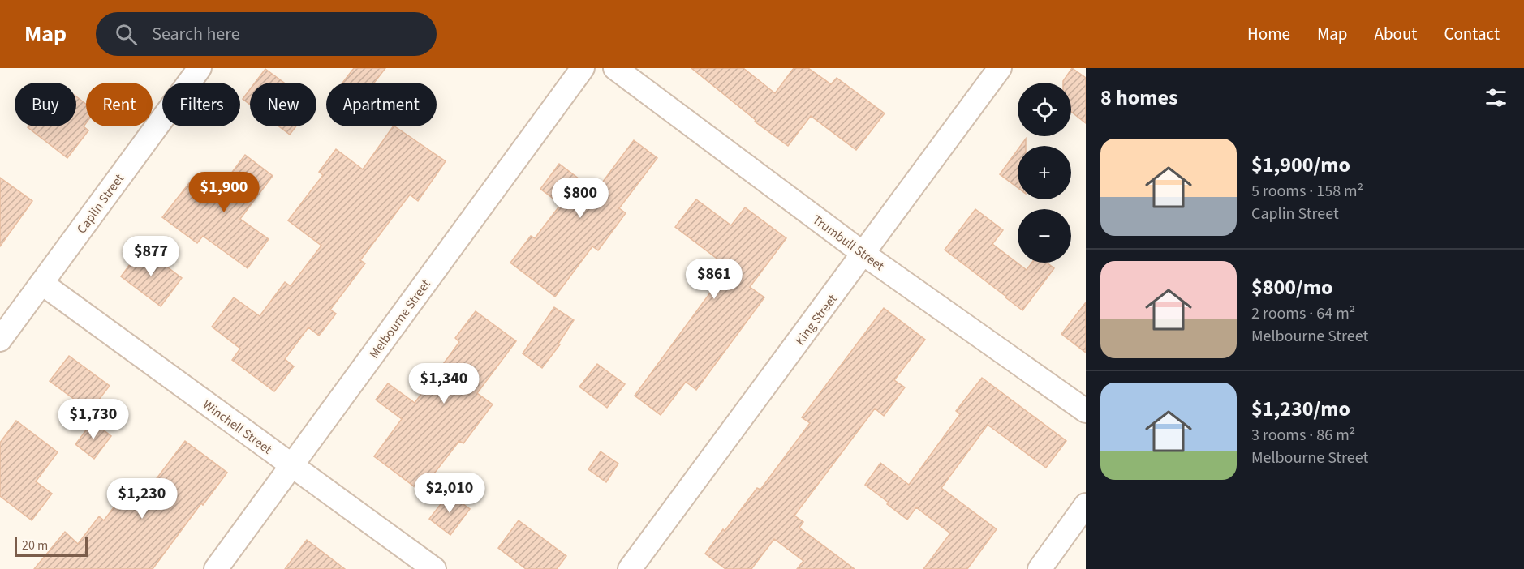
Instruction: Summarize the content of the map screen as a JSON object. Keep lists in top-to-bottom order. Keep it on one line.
{"streets":{"street":["Caplin Street","Trumbull Street","Melbourne Street","King Street","Winchell Street"]},"crossings":[["Caplin Street","Winchell Street"],["Trumbull Street","King Street"],["Melbourne Street","Winchell Street"]],"scale_bar":"20 m","page":{"header":"Map","search":"Search here","nav":["Home","Map","About","Contact"],"heading":"8 homes","map_buttons":["+","−"],"chip":["Buy","Rent","Filters","New","Apartment"],"list":[{"name":"$1,900/mo","note":"5 rooms · 158 m² · Caplin Street"},{"name":"$800/mo","note":"2 rooms · 64 m² · Melbourne Street"},{"name":"$1,230/mo","note":"3 rooms · 86 m² · Melbourne Street"}],"price":["$1,900","$800","$877","$861","$1,340","$1,730","$2,010","$1,230"],"scale":"20 m"}}
